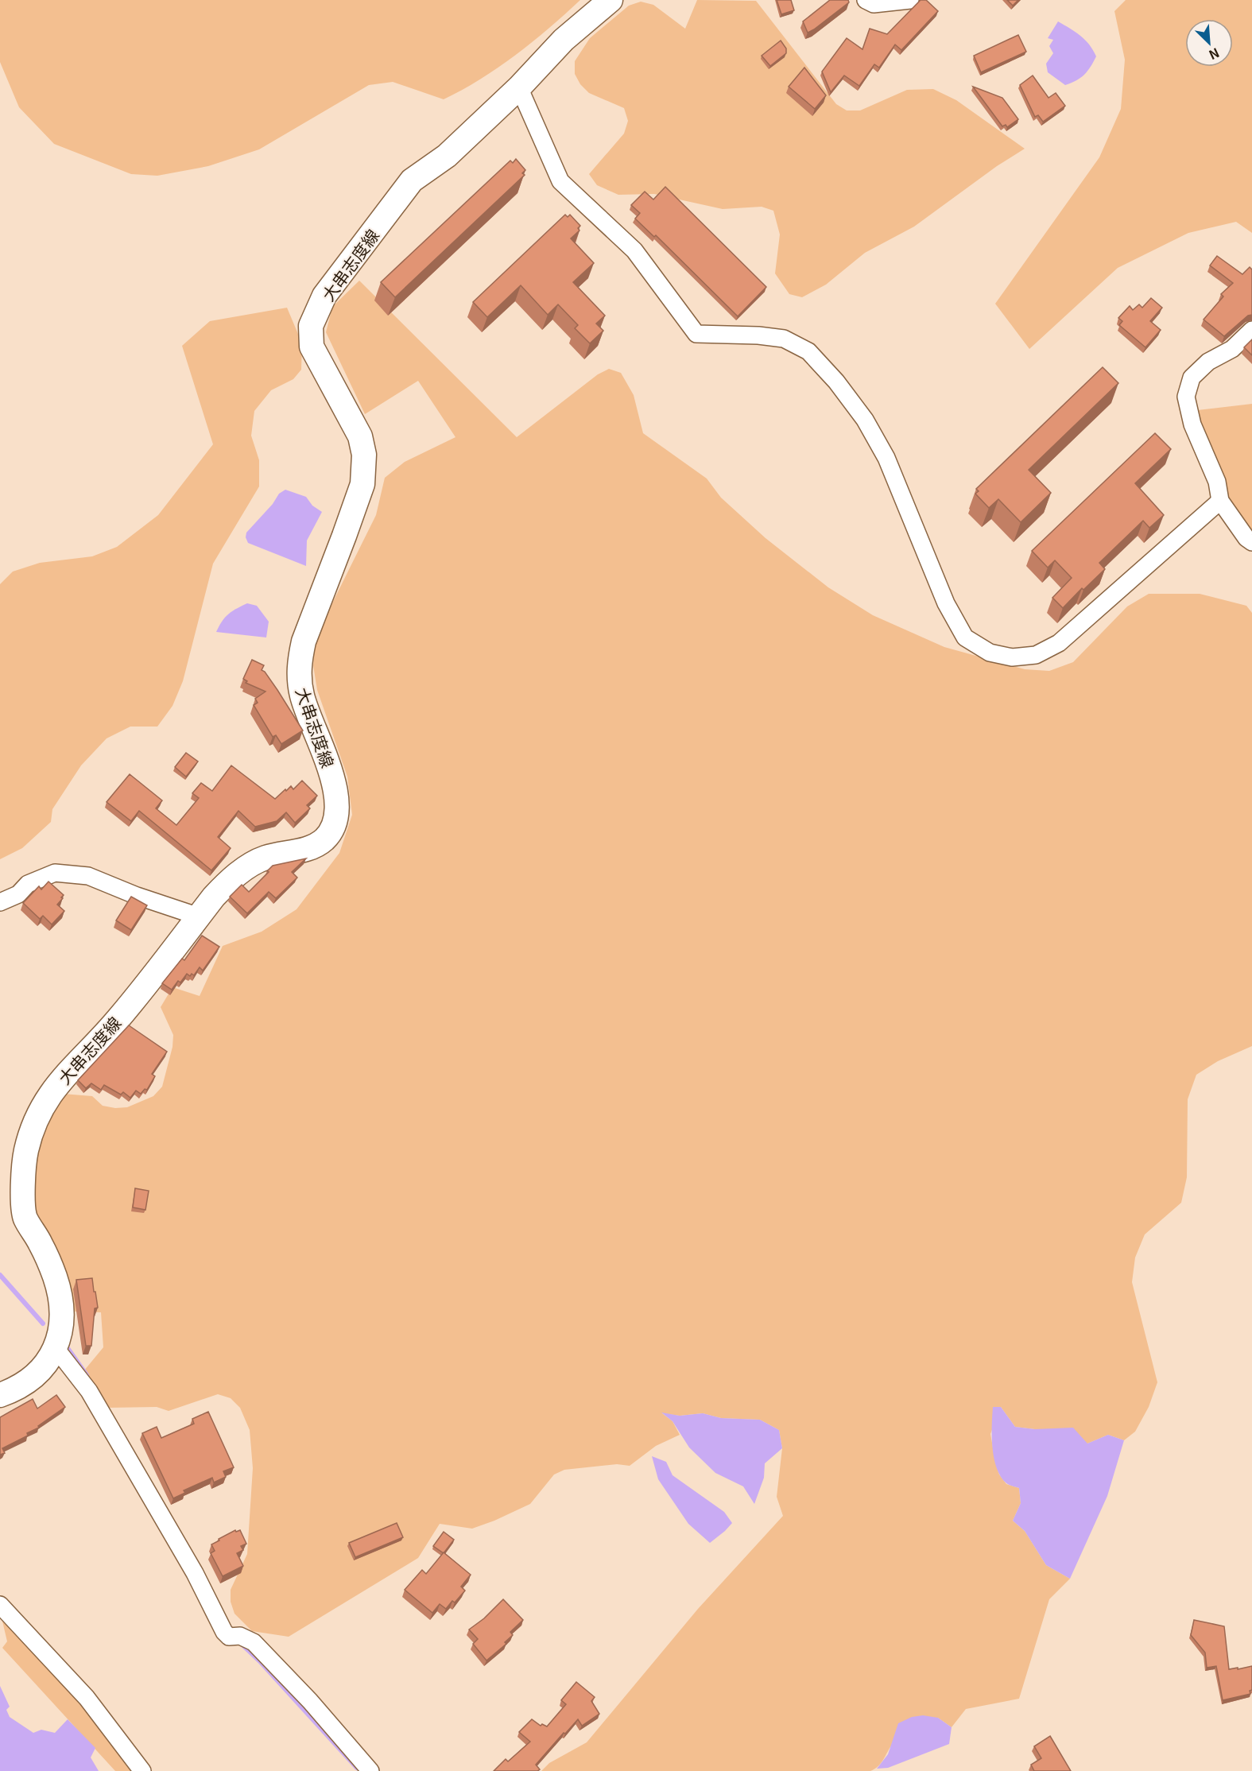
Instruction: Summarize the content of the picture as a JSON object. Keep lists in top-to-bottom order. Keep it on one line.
{"streets":{"main road":["大串志度線"]},"north":"bottom right"}
